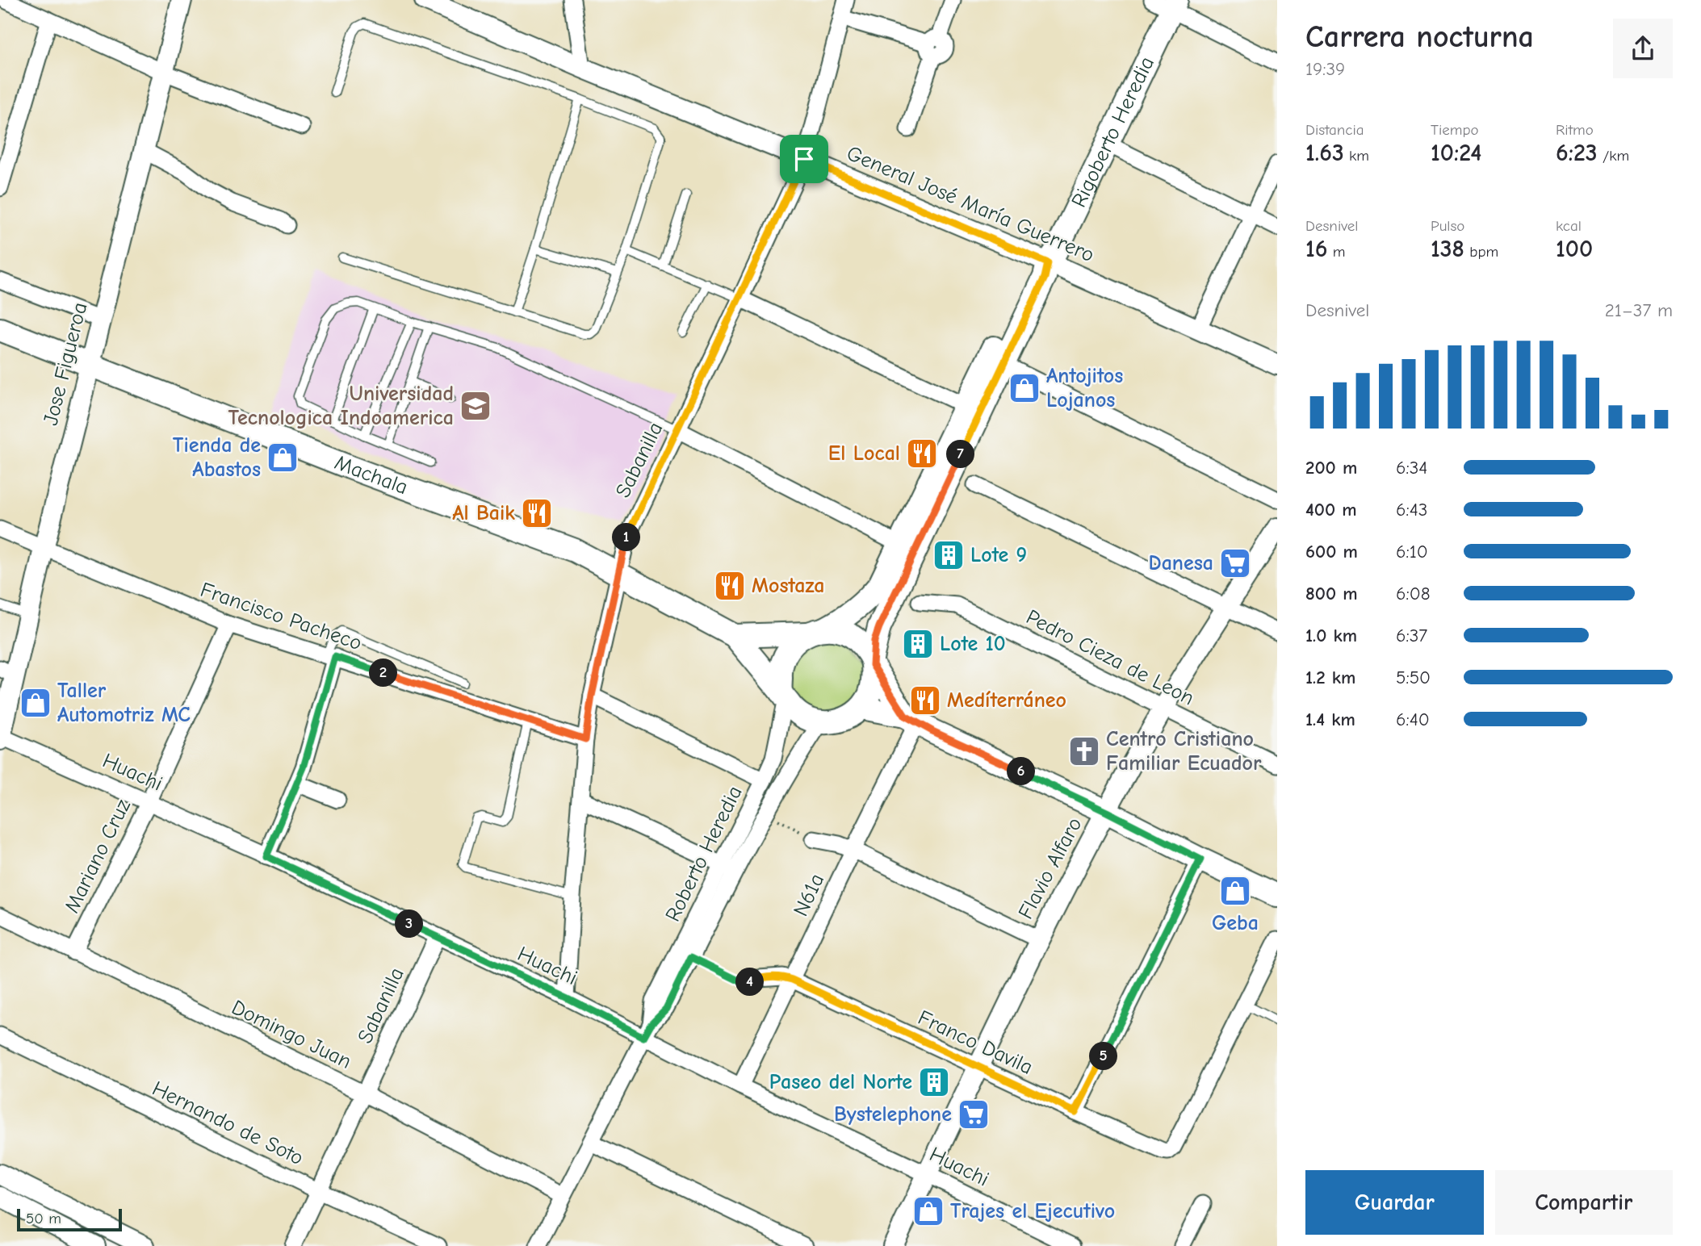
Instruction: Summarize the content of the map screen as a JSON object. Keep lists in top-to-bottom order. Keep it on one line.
{"streets":{"main road":["Rigoberto Heredia","Machala"],"street":["General José María Guerrero","Jose Figueroa","Sabanilla","Francisco Pacheco","Pedro Cieza de Leon","Huachi","Roberto Heredia","Mariano Cruz","Flavio Alfaro","N61a","Domingo Juan","Franco Davila","Hernando de Soto"]},"crossings":[["Rigoberto Heredia","General José María Guerrero"],["Rigoberto Heredia","Machala"],["Rigoberto Heredia","Roberto Heredia"],["General José María Guerrero","Sabanilla"],["Jose Figueroa","Machala"],["Jose Figueroa","Francisco Pacheco"],["Jose Figueroa","Huachi"],["Sabanilla","Machala"],["Sabanilla","Francisco Pacheco"],["Sabanilla","Huachi"],["Sabanilla","Domingo Juan"],["Sabanilla","Hernando de Soto"],["Machala","Roberto Heredia"],["Francisco Pacheco","Mariano Cruz"],["Pedro Cieza de Leon","Flavio Alfaro"],["Huachi","Roberto Heredia"],["Huachi","Mariano Cruz"],["Huachi","Flavio Alfaro"],["Huachi","N61a"],["Roberto Heredia","Domingo Juan"],["Mariano Cruz","Domingo Juan"],["Flavio Alfaro","Franco Davila"],["N61a","Franco Davila"]],"places":{"shop":["Antojitos Lojanos","Tienda de Abastos","Taller Automotriz MC","Geba","Trajes el Ejecutivo"],"school or university":["Universidad Tecnologica Indoamerica"],"restaurant":["El Local","Al Baik","Mostaza","Medíterráneo"],"building":["Lote 9","Lote 10","Paseo del Norte"],"supermarket":["Danesa","Bystelephone"],"church":["Centro Cristiano Familiar Ecuador"]},"scale_bar":"50 m","page":{"heading":["Carrera nocturna","19:39"],"stats":[["Distancia","1.63 km"],["Tiempo","10:24"],["Ritmo","6:23 /km"],["Desnivel","16 m"],["Pulso","138 bpm"],["kcal","100"]],"chart":["Desnivel","21–37 m"],"pins":["7","1","2","6","3","4","5"],"list":[{"name":"200 m","note":"6:34"},{"name":"400 m","note":"6:43"},{"name":"600 m","note":"6:10"},{"name":"800 m","note":"6:08"},{"name":"1.0 km","note":"6:37"},{"name":"1.2 km","note":"5:50"},{"name":"1.4 km","note":"6:40"}],"buttons":["Guardar","Compartir"],"scale":"50 m"}}
